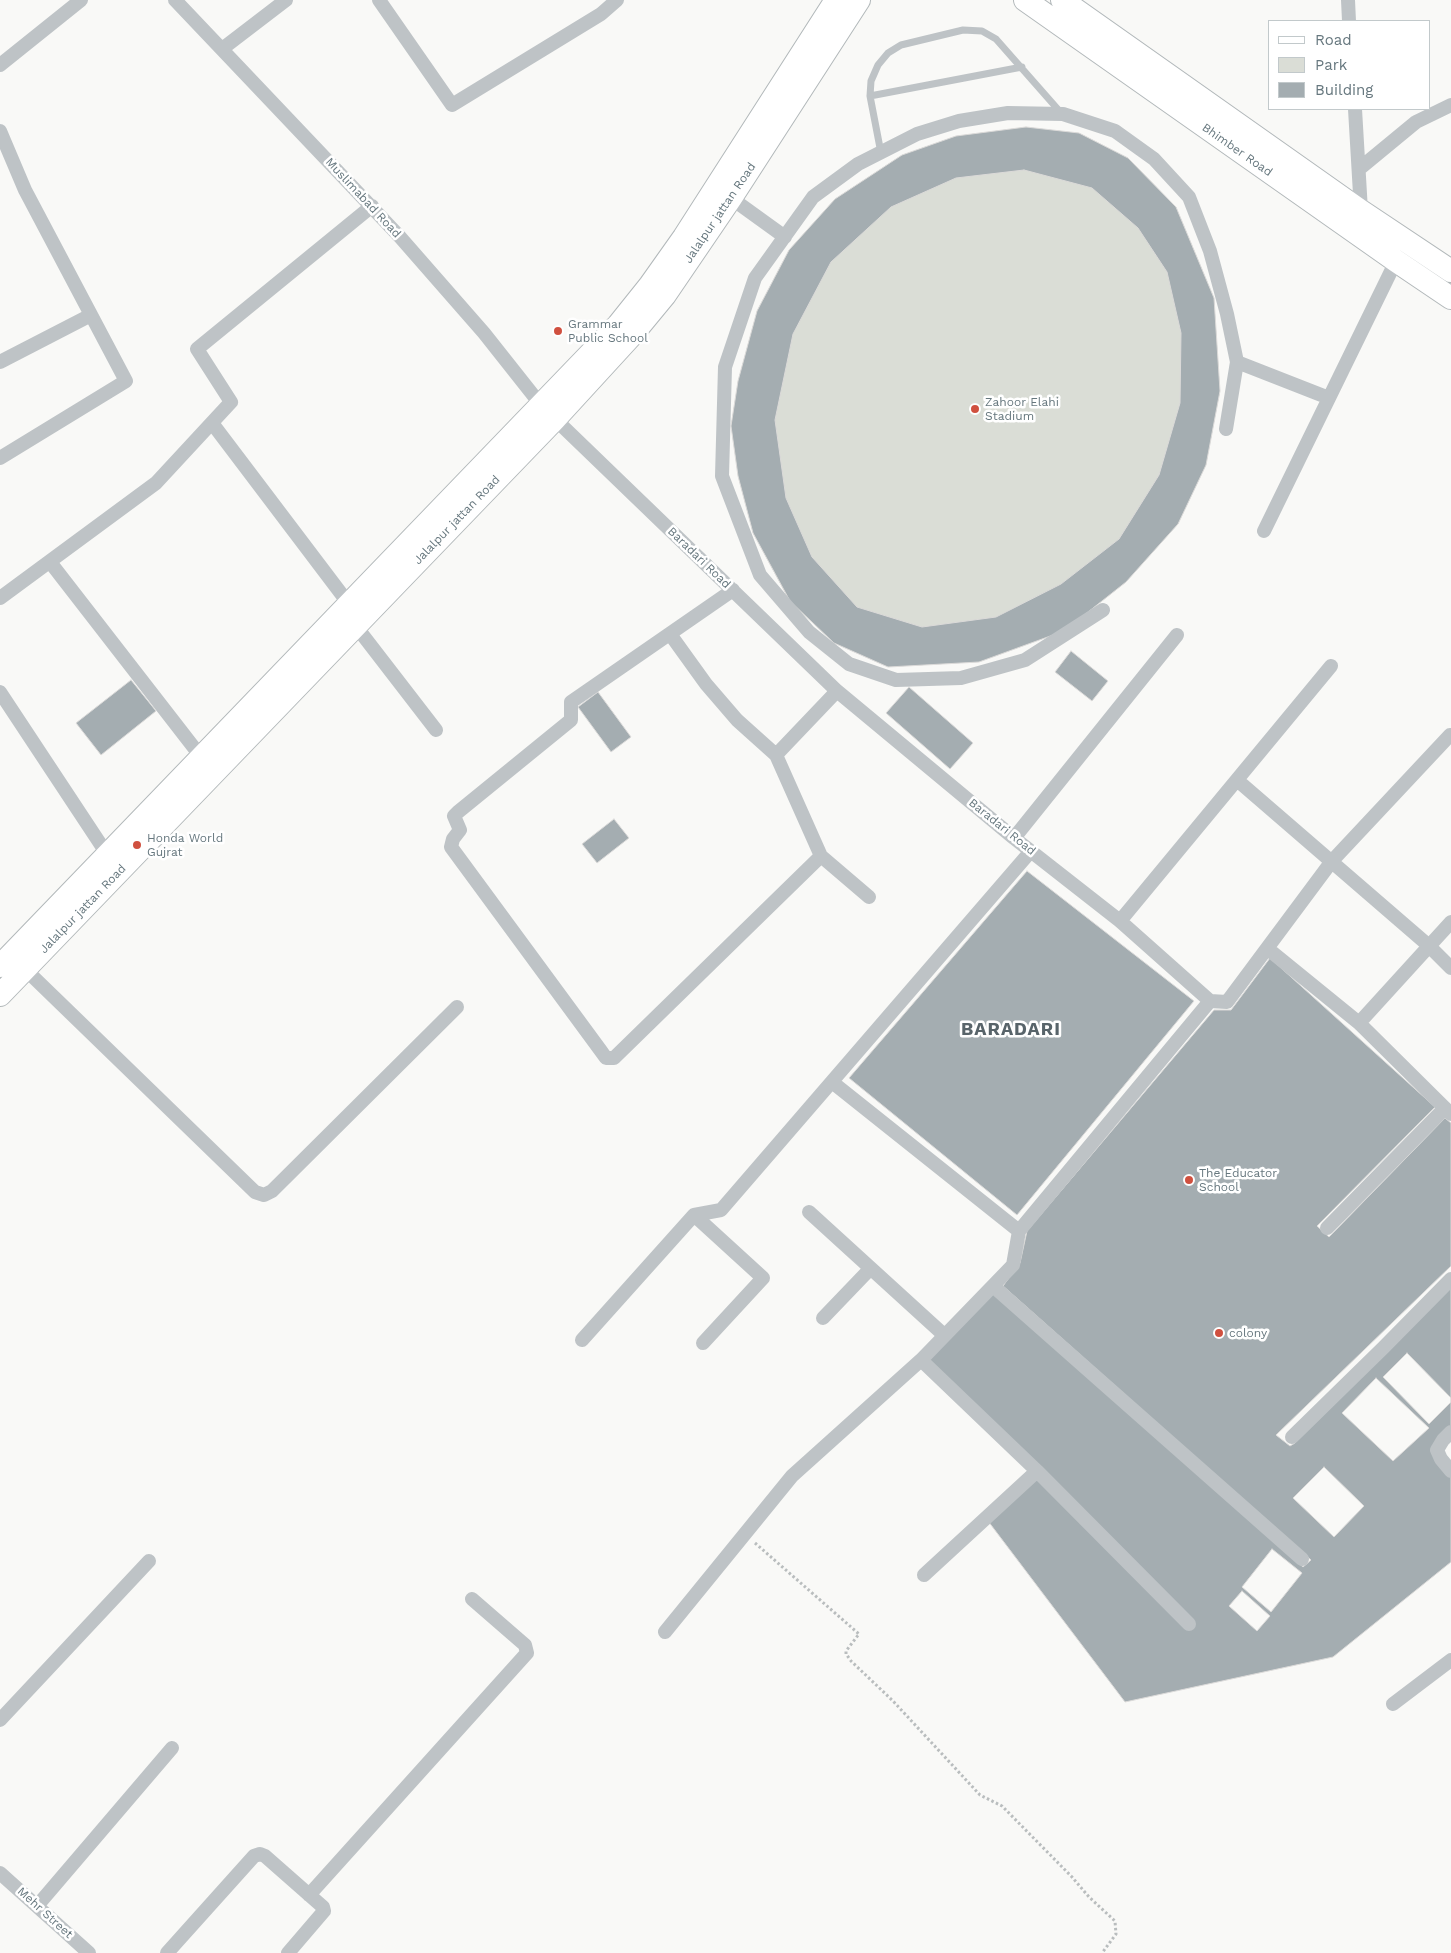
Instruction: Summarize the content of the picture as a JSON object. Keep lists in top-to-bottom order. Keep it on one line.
{"streets":{"main road":["Bhimber Road","Jalalpur jattan Road"],"street":["Muslimabad Road","Baradari Road","Mehr Street"]},"crossings":[["Muslimabad Road","Jalalpur jattan Road"],["Muslimabad Road","Baradari Road"],["Jalalpur jattan Road","Baradari Road"]],"districts":["BARADARI"],"places":["Grammar Public School","Zahoor Elahi Stadium","Honda World Gujrat","The Educator School","colony"],"legend":["Road","Park","Building"]}
